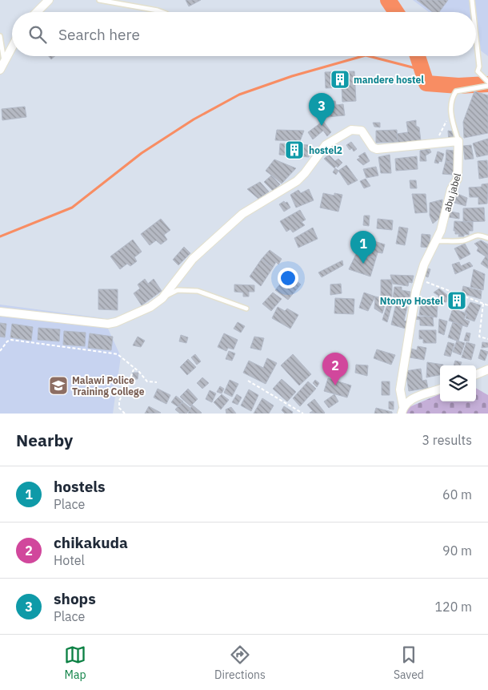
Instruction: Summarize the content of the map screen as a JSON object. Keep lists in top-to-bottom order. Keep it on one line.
{"streets":{"street":["abu jabel"]},"places":{"building":["mandere hostel","hostel2","Ntonyo Hostel"],"school or university":["Malawi Police Training College"]},"page":{"search":"Search here","pins":["3","1","2"],"heading":["Nearby","3 results"],"list":[{"mark":"1","name":"hostels","note":"Place","value":"60 m"},{"mark":"2","name":"chikakuda","note":"Hotel","value":"90 m"},{"mark":"3","name":"shops","note":"Place","value":"120 m"}],"nav":["Map","Directions","Saved"]}}
